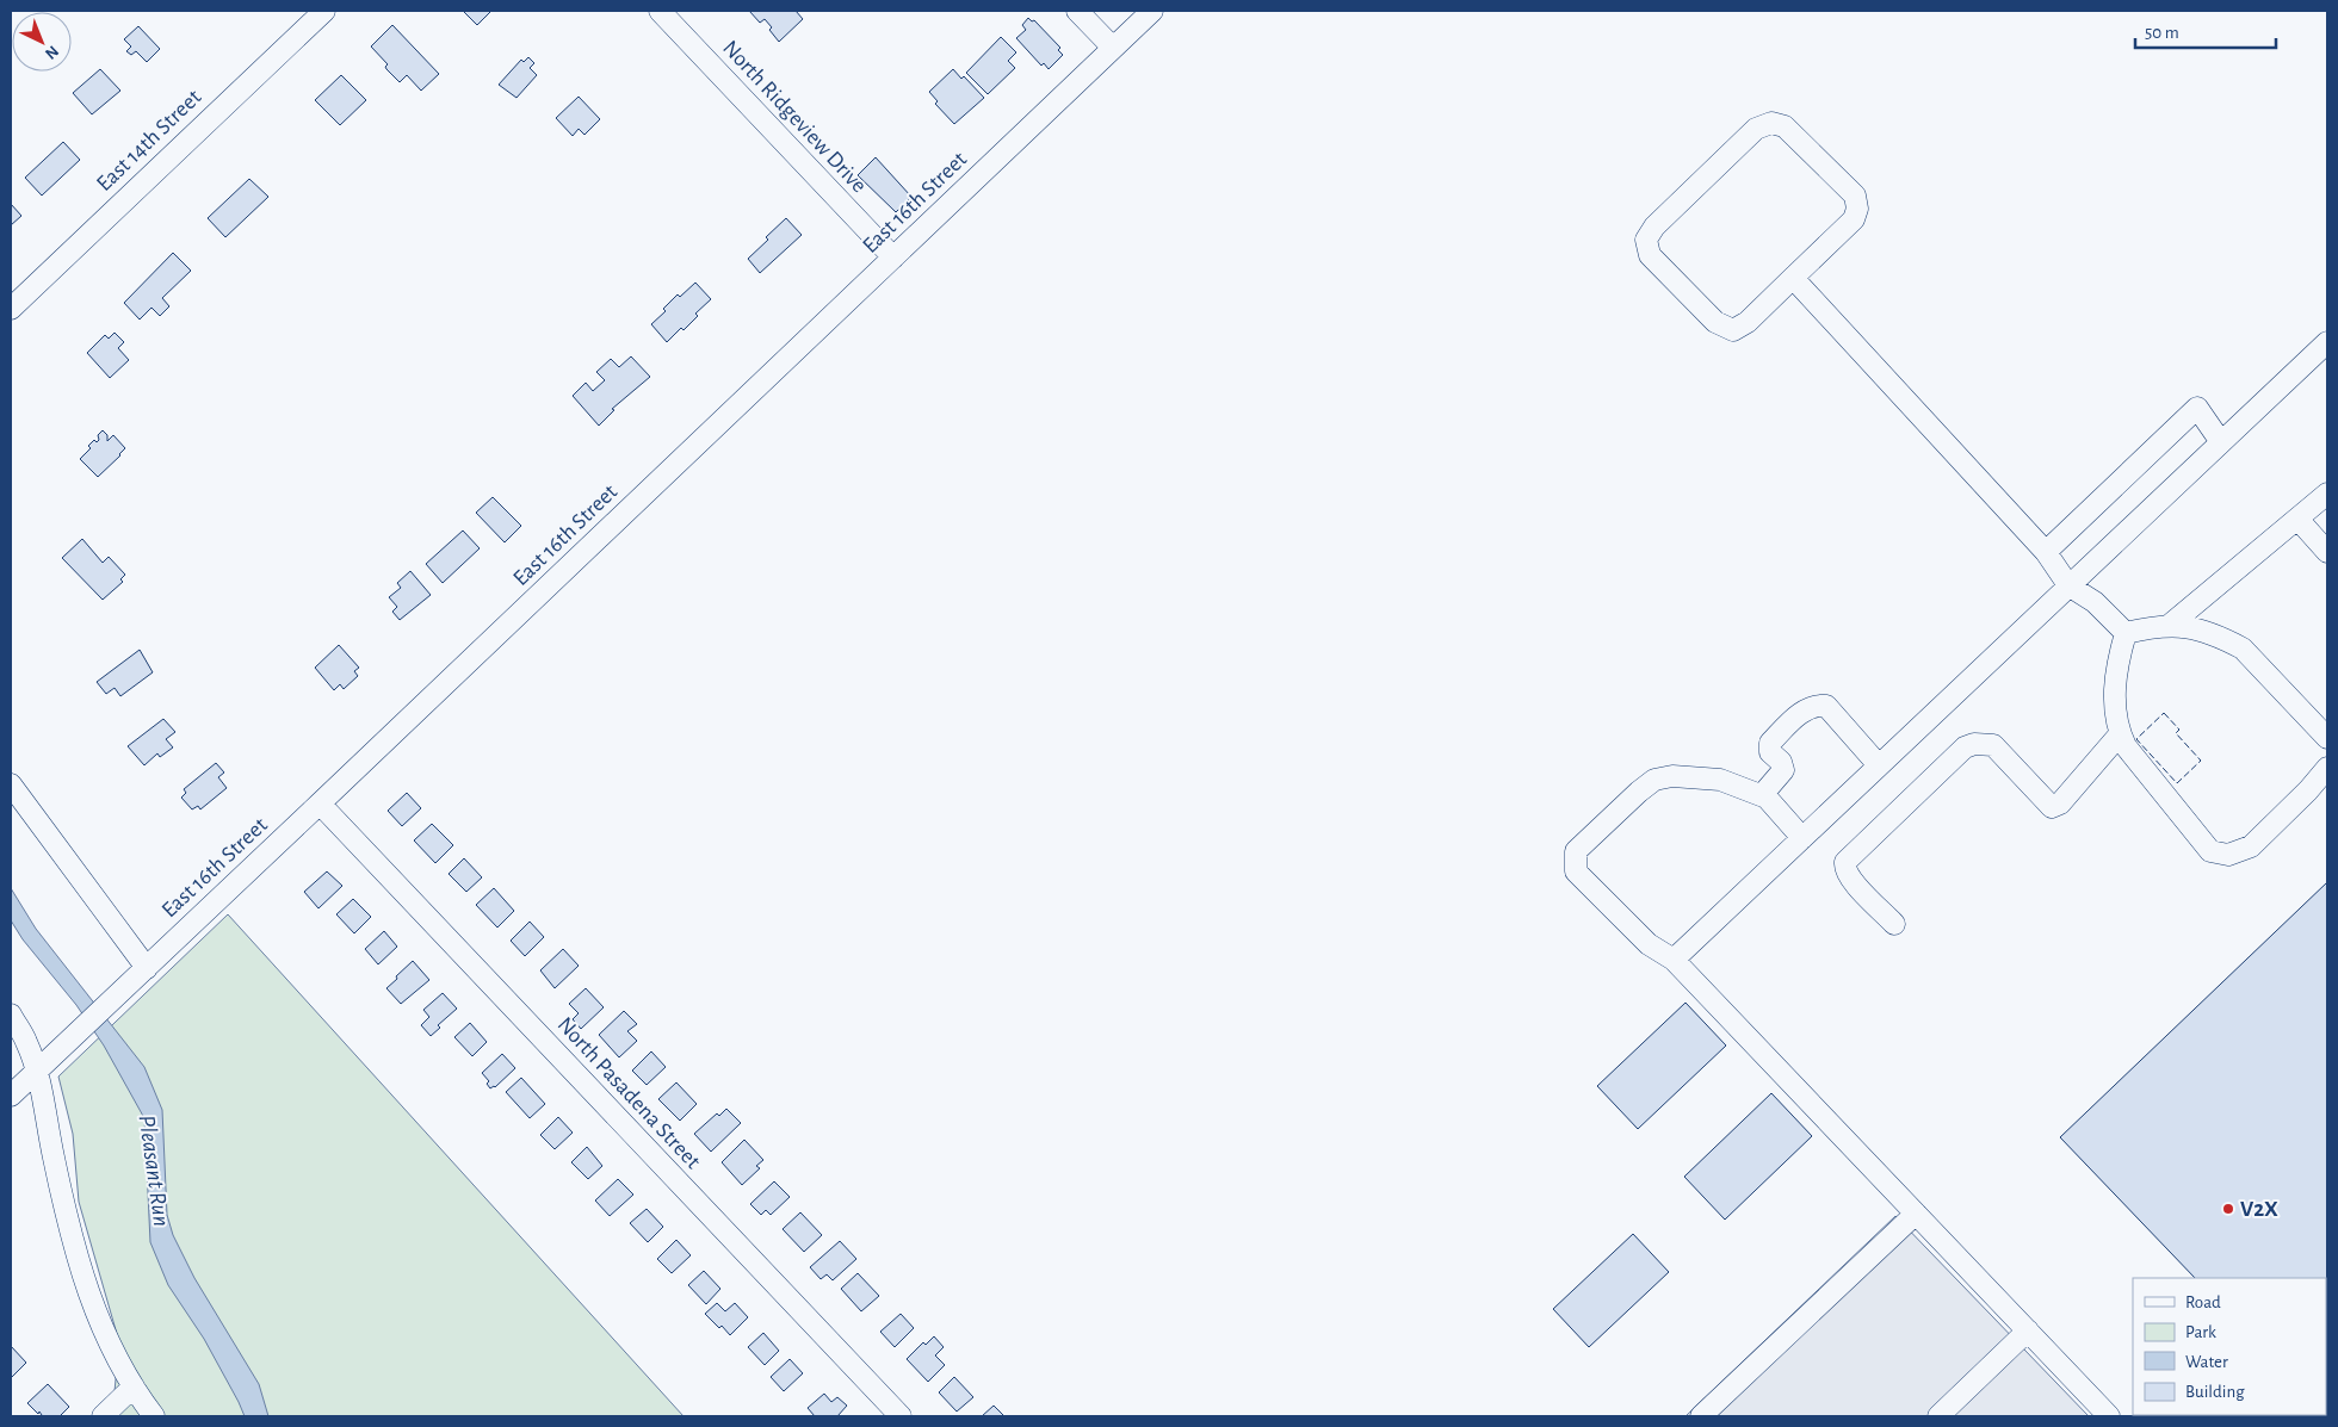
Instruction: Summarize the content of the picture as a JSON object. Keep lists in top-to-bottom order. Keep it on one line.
{"streets":{"street":["North Ridgeview Drive","East 14th Street","East 16th Street","North Pasadena Street"]},"crossings":[["North Ridgeview Drive","East 16th Street"],["East 16th Street","North Pasadena Street"]],"water":["Pleasant Run"],"places":["V2X"],"legend":["Road","Park","Water","Building"],"scale_bar":"50 m","north":"bottom right"}
